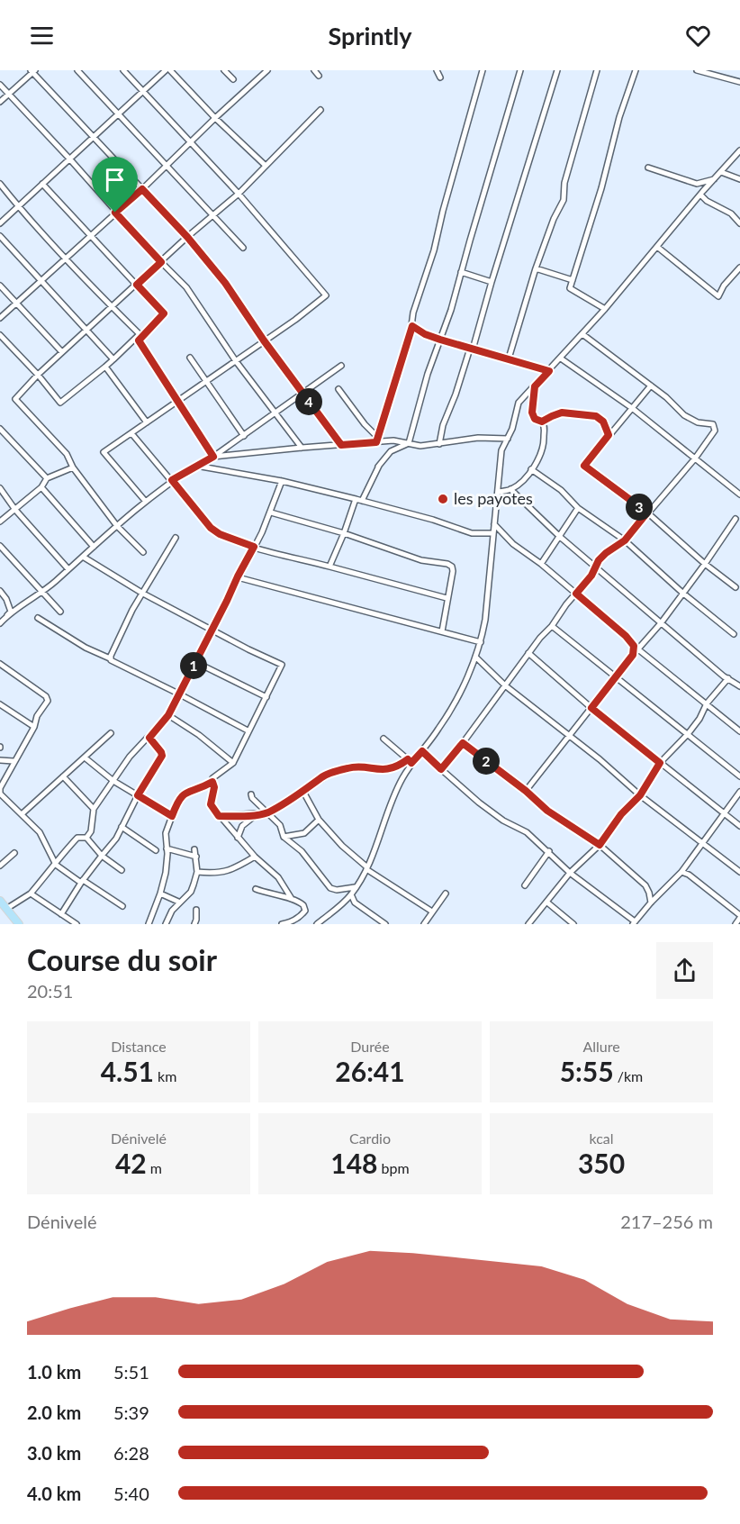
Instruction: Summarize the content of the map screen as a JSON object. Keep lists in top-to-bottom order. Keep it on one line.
{"places":["les payotes"],"page":{"header":"Sprintly","pins":["4","3","1","2"],"heading":["Course du soir","20:51"],"stats":[["Distance","4.51 km"],["Durée","26:41"],["Allure","5:55 /km"],["Dénivelé","42 m"],["Cardio","148 bpm"],["kcal","350"]],"chart":["Dénivelé","217–256 m"],"list":[{"name":"1.0 km","note":"5:51"},{"name":"2.0 km","note":"5:39"},{"name":"3.0 km","note":"6:28"},{"name":"4.0 km","note":"5:40"}]}}
